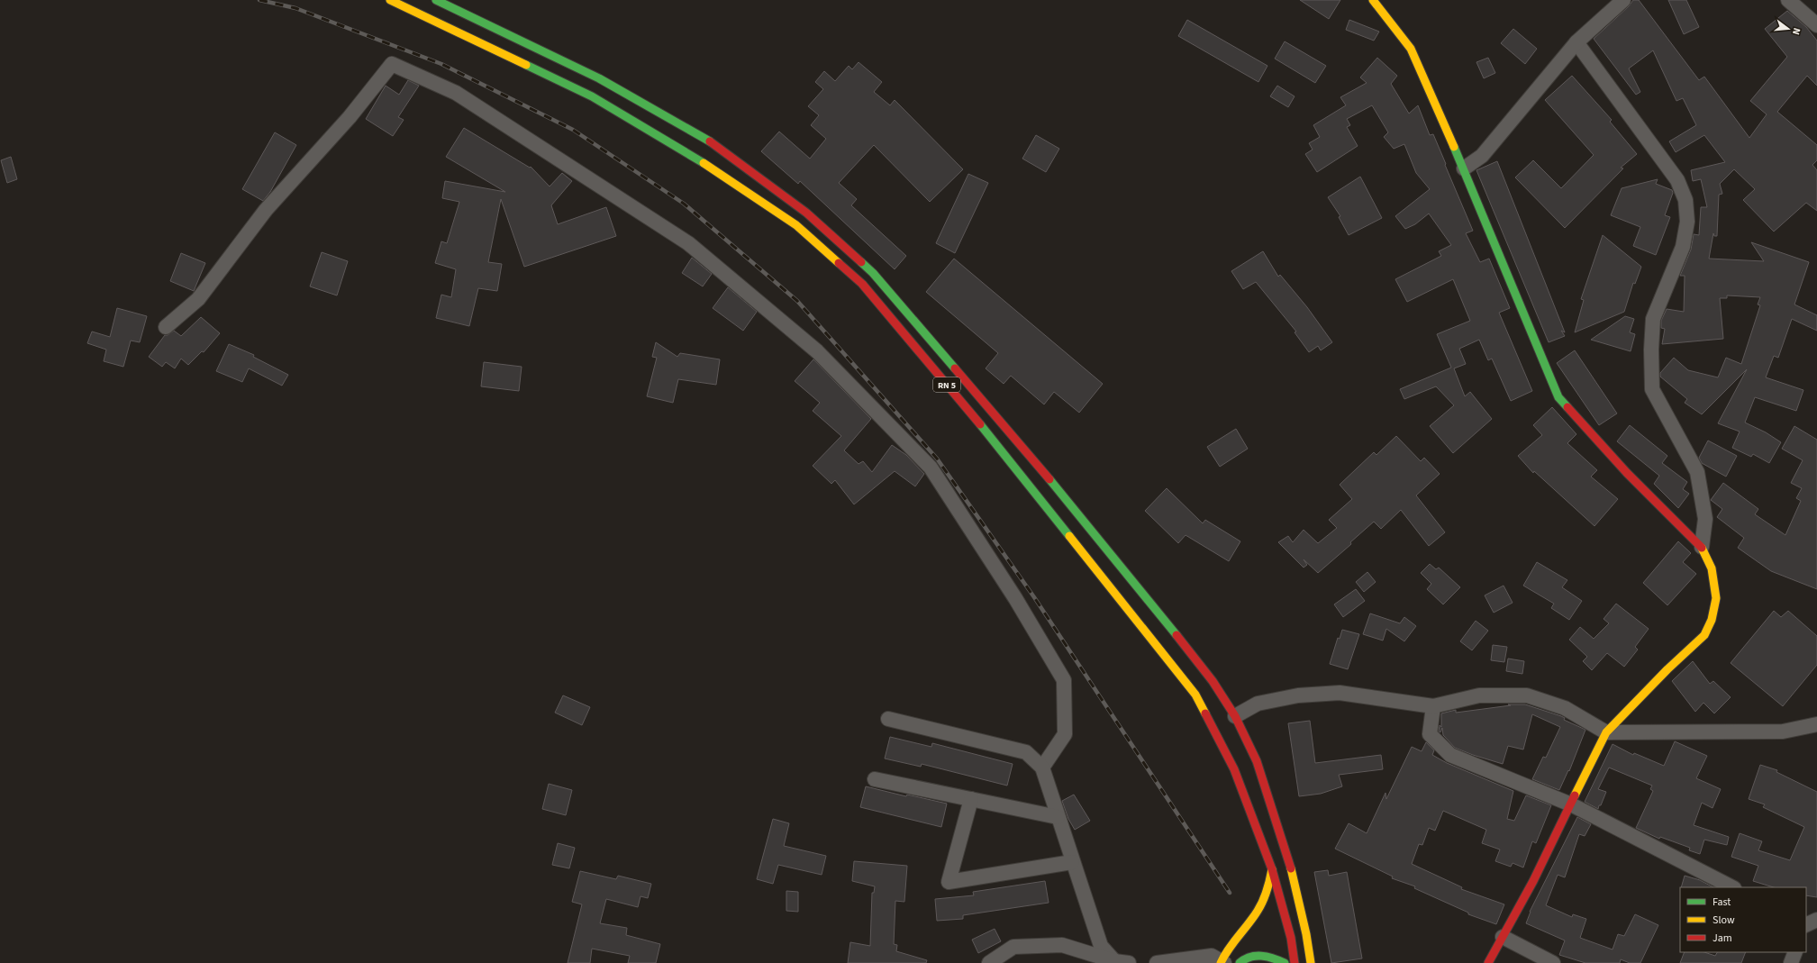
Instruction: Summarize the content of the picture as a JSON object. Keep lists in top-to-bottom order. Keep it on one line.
{"streets":{"main road":["RN 5"]},"legend":["Fast","Slow","Jam"],"north":"right"}
